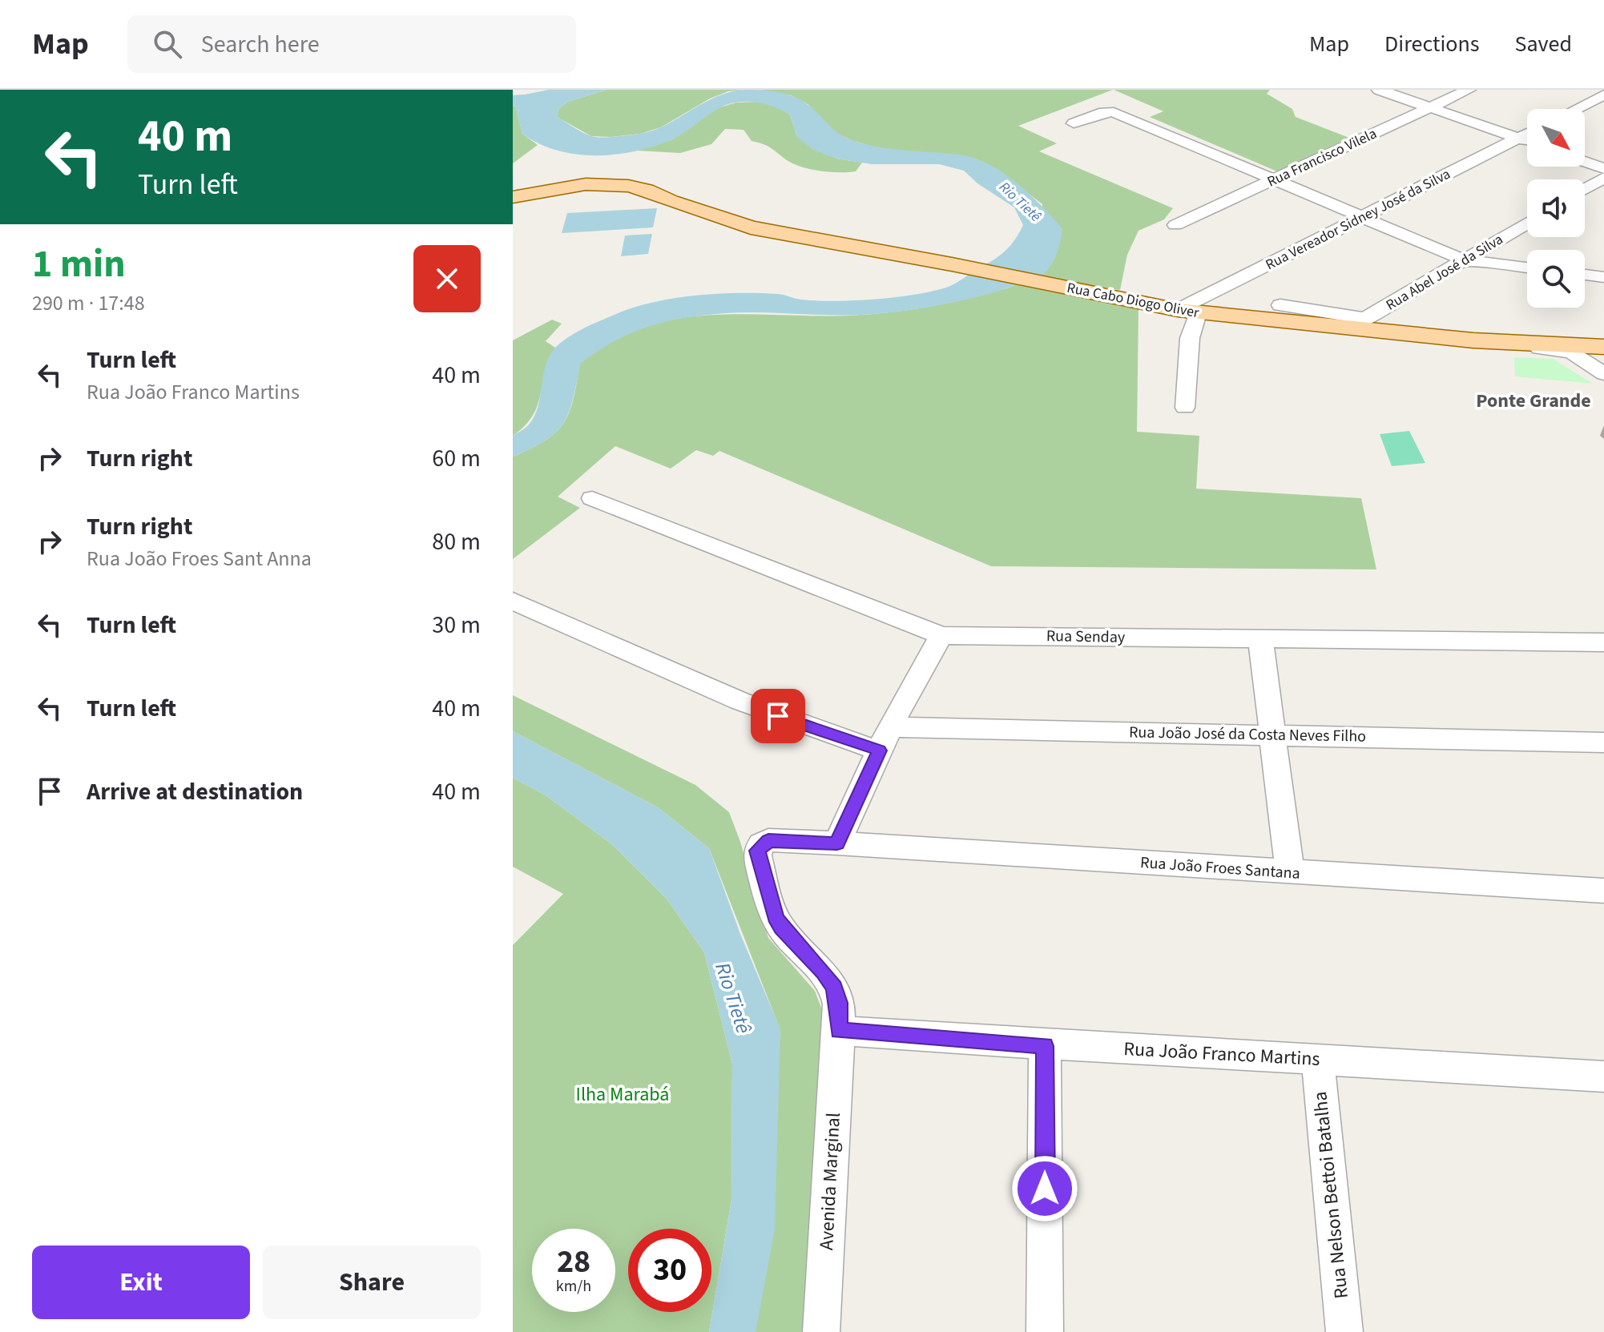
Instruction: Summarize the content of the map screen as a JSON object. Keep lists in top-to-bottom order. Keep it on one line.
{"streets":{"main road":["Rua Cabo Diogo Oliver"],"street":["Rua Francisco Vilela","Rua Vereador Sidney José da Silva","Rua Abel José da Silva","Rua Senday","Rua João José da Costa Neves Filho","Rua João Froes Santana","Rua João Franco Martins","Avenida Marginal","Rua Nelson Bettoi Batalha"]},"crossings":[["Rua Vereador Sidney José da Silva","Rua Cabo Diogo Oliver"],["Rua Abel José da Silva","Rua Cabo Diogo Oliver"],["Rua João Froes Santana","Avenida Marginal"],["Rua João Franco Martins","Avenida Marginal"],["Rua João Franco Martins","Rua Nelson Bettoi Batalha"]],"districts":["Ponte Grande"],"water":["Rio Tietê"],"parks":["Ilha Marabá"],"north":"bottom right","page":{"header":"Map","search":"Search here","nav":["Map","Directions","Saved"],"turn":["40 m","Turn left"],"heading":["1 min","290 m · 17:48"],"list":[{"name":"Turn left","note":"Rua João Franco Martins","value":"40 m"},{"name":"Turn right","value":"60 m"},{"name":"Turn right","note":"Rua João Froes Sant Anna","value":"80 m"},{"name":"Turn left","value":"30 m"},{"name":"Turn left","value":"40 m"},{"name":"Arrive at destination","value":"40 m"}],"speed":"28 km/h","limit":"30","buttons":["Exit","Share"]}}
